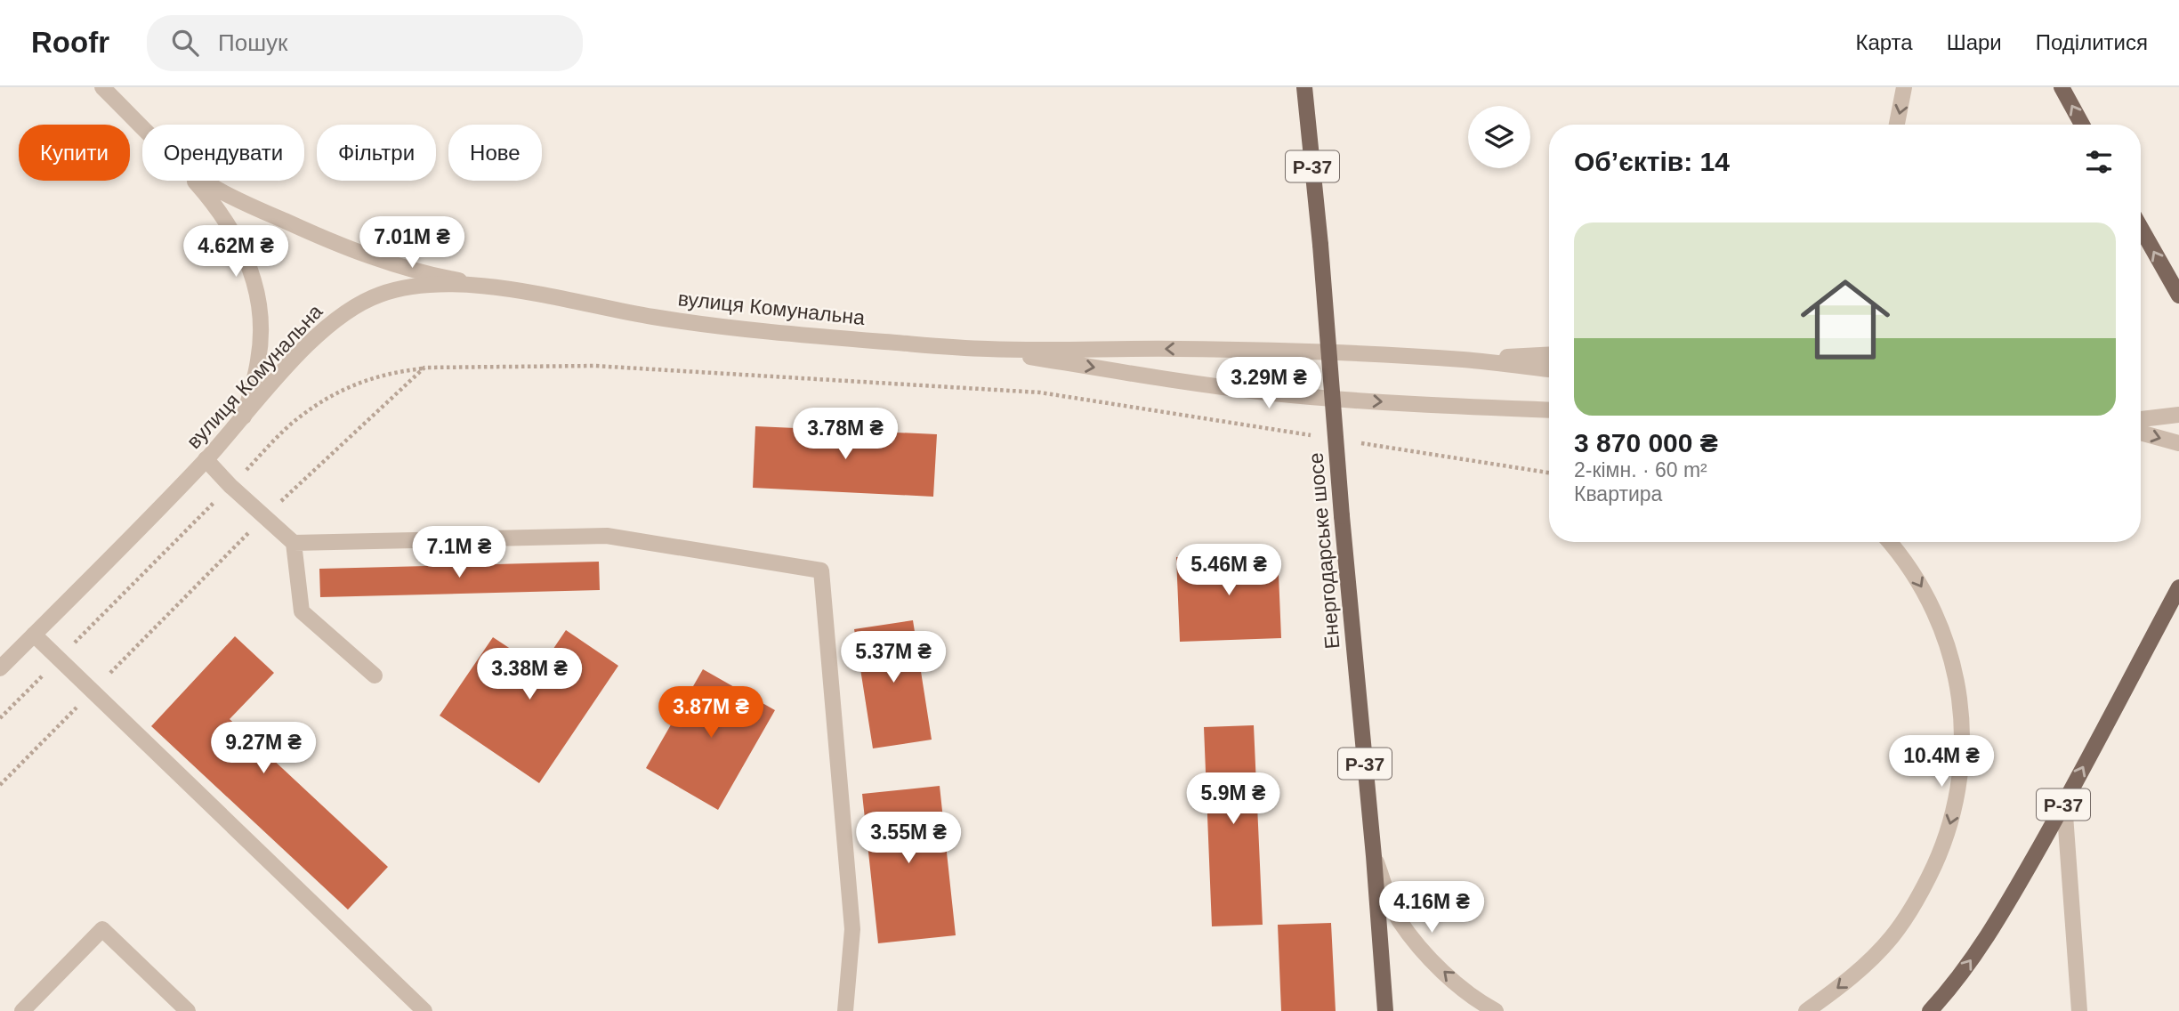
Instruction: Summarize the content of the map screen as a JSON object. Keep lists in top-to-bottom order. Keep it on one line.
{"streets":{"main road":["Р-37","Енергодарське шосе"],"street":["вулиця Комунальна"]},"page":{"header":"Roofr","search":"Пошук","nav":["Карта","Шари","Поділитися"],"chip":["Купити","Орендувати","Фільтри","Нове"],"heading":"Об’єктів: 14","list":[{"name":"3 870 000 ₴","note":"2-кімн. · 60 m² · Квартира"}],"price":["7.01M ₴","4.62M ₴","3.29M ₴","3.78M ₴","7.1M ₴","5.46M ₴","5.37M ₴","3.38M ₴","3.87M ₴","9.27M ₴","10.4M ₴","5.9M ₴","3.55M ₴","4.16M ₴"]}}
